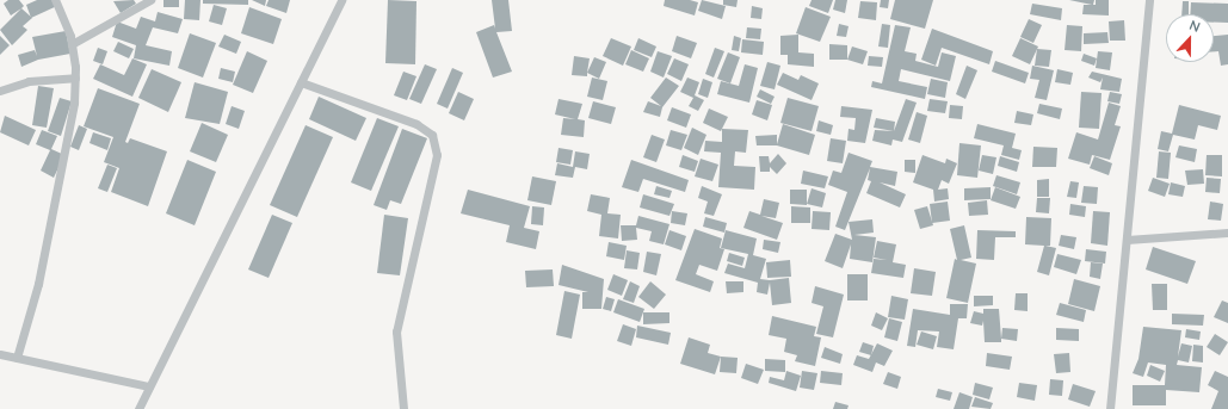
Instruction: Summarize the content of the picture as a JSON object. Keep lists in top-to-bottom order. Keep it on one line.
{"north":"top"}
